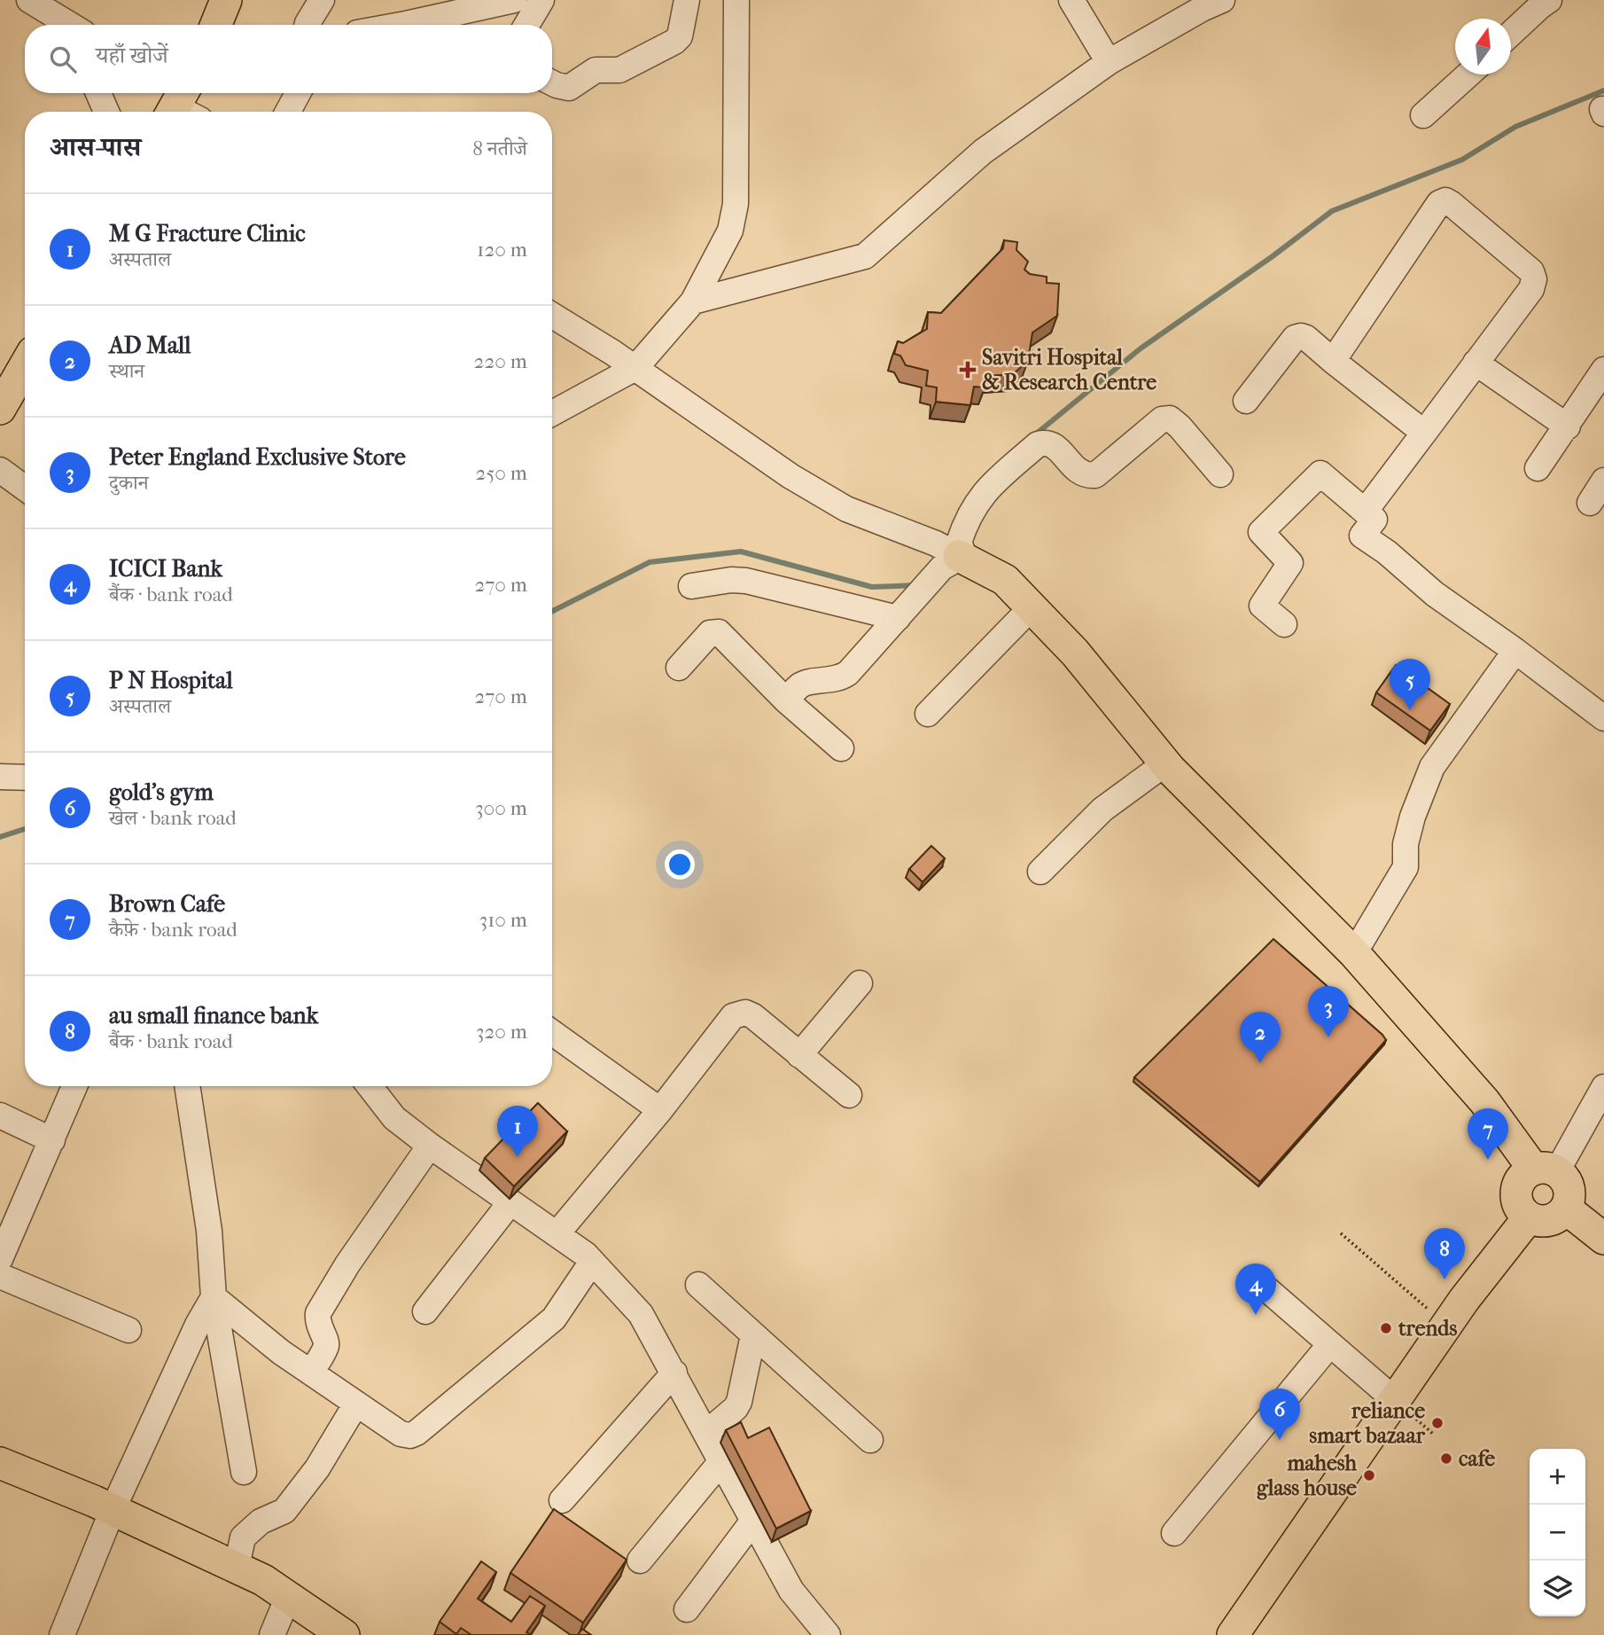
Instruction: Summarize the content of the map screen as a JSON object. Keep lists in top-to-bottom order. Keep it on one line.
{"places":{"health":["Savitri Hospital & Research Centre"],"other":["trends","reliance smart bazaar","cafe","mahesh glass house"]},"north":"top","page":{"search":"यहाँ खोजें","heading":["आस-पास","8 नतीजे"],"list":[{"mark":"1","name":"M G Fracture Clinic","note":"अस्पताल","value":"120 m"},{"mark":"2","name":"AD Mall","note":"स्थान","value":"220 m"},{"mark":"3","name":"Peter England Exclusive Store","note":"दुकान","value":"250 m"},{"mark":"4","name":"ICICI Bank","note":"बैंक · bank road","value":"270 m"},{"mark":"5","name":"P N Hospital","note":"अस्पताल","value":"270 m"},{"mark":"6","name":"gold's gym","note":"खेल · bank road","value":"300 m"},{"mark":"7","name":"Brown Cafe","note":"कैफ़े · bank road","value":"310 m"},{"mark":"8","name":"au small finance bank","note":"बैंक · bank road","value":"320 m"}],"pins":["5","3","2","1","7","8","4","6"],"map_buttons":["+","−"]}}
